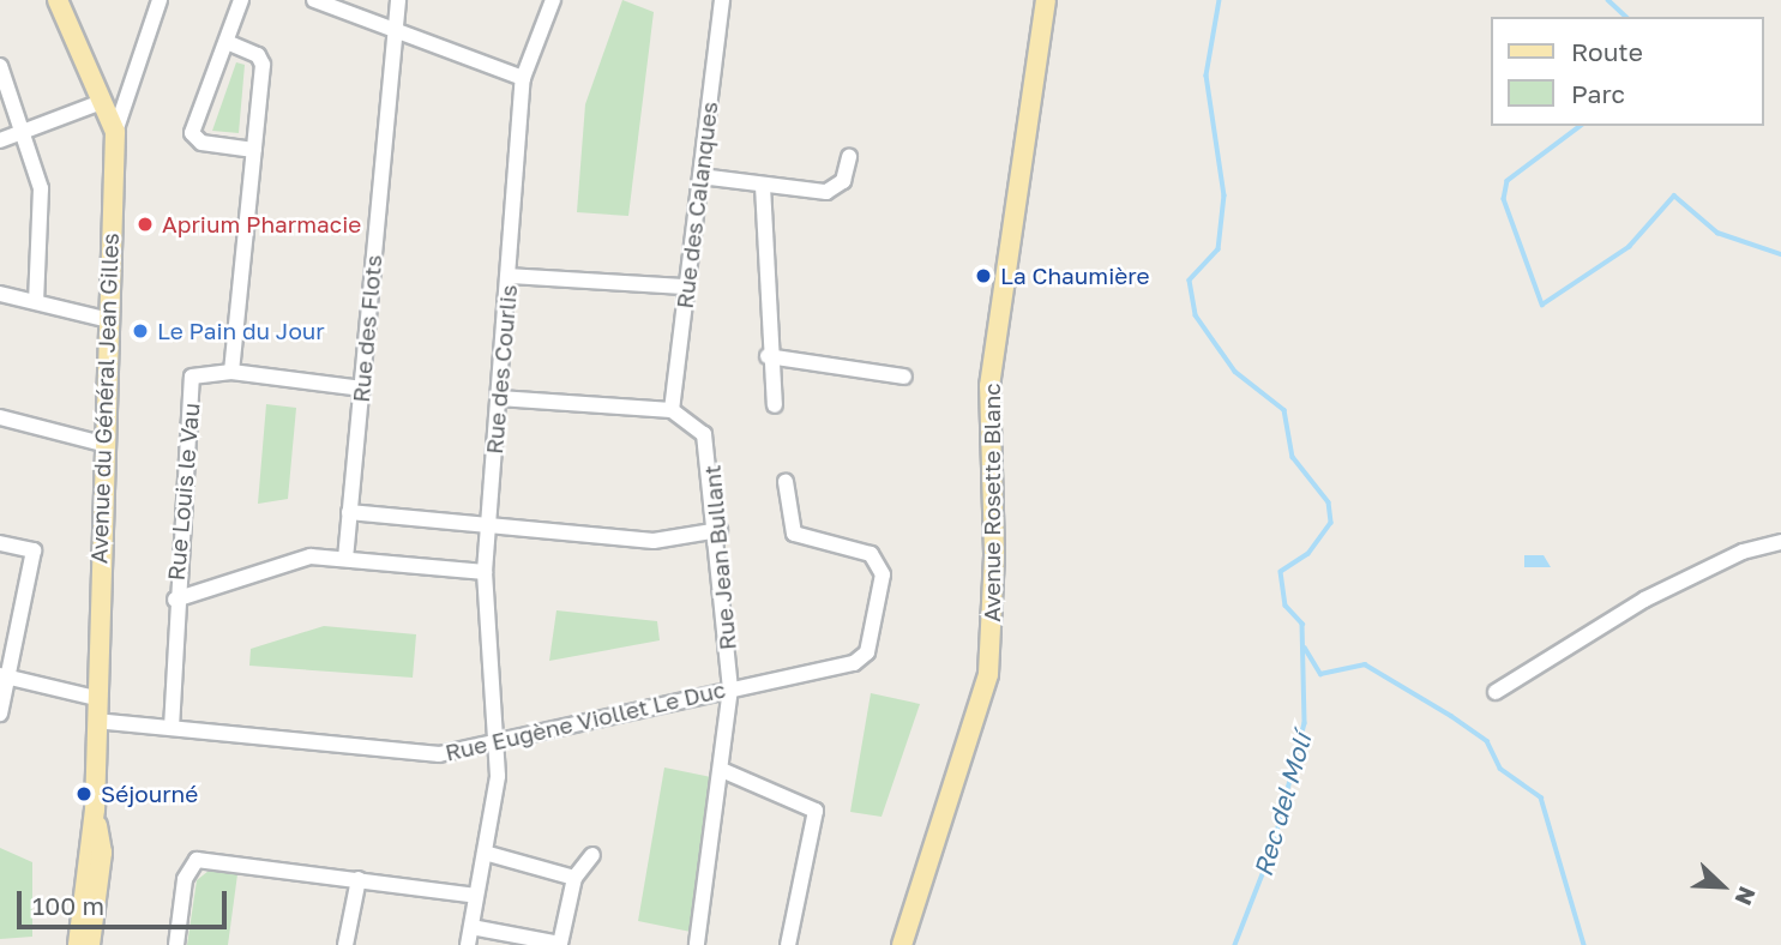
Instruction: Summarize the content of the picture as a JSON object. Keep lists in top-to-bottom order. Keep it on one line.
{"streets":{"main road":["Avenue du Général Jean Gilles","Avenue Rosette Blanc"],"street":["Rue des Calanques","Rue des Flots","Rue des Courlis","Rue Louis le Vau","Rue Jean Bullant","Rue Eugène Viollet Le Duc"]},"crossings":[["Rue des Calanques","Rue Jean Bullant"],["Rue des Flots","Rue Louis le Vau"],["Rue des Courlis","Rue Eugène Viollet Le Duc"],["Avenue du Général Jean Gilles","Rue Eugène Viollet Le Duc"],["Rue Louis le Vau","Rue Eugène Viollet Le Duc"],["Rue Jean Bullant","Rue Eugène Viollet Le Duc"]],"water":["Rec del Molí"],"places":["Aprium Pharmacie","La Chaumière","Le Pain du Jour","Séjourné"],"legend":["Route","Parc"],"scale_bar":"100 m","north":"bottom right"}
